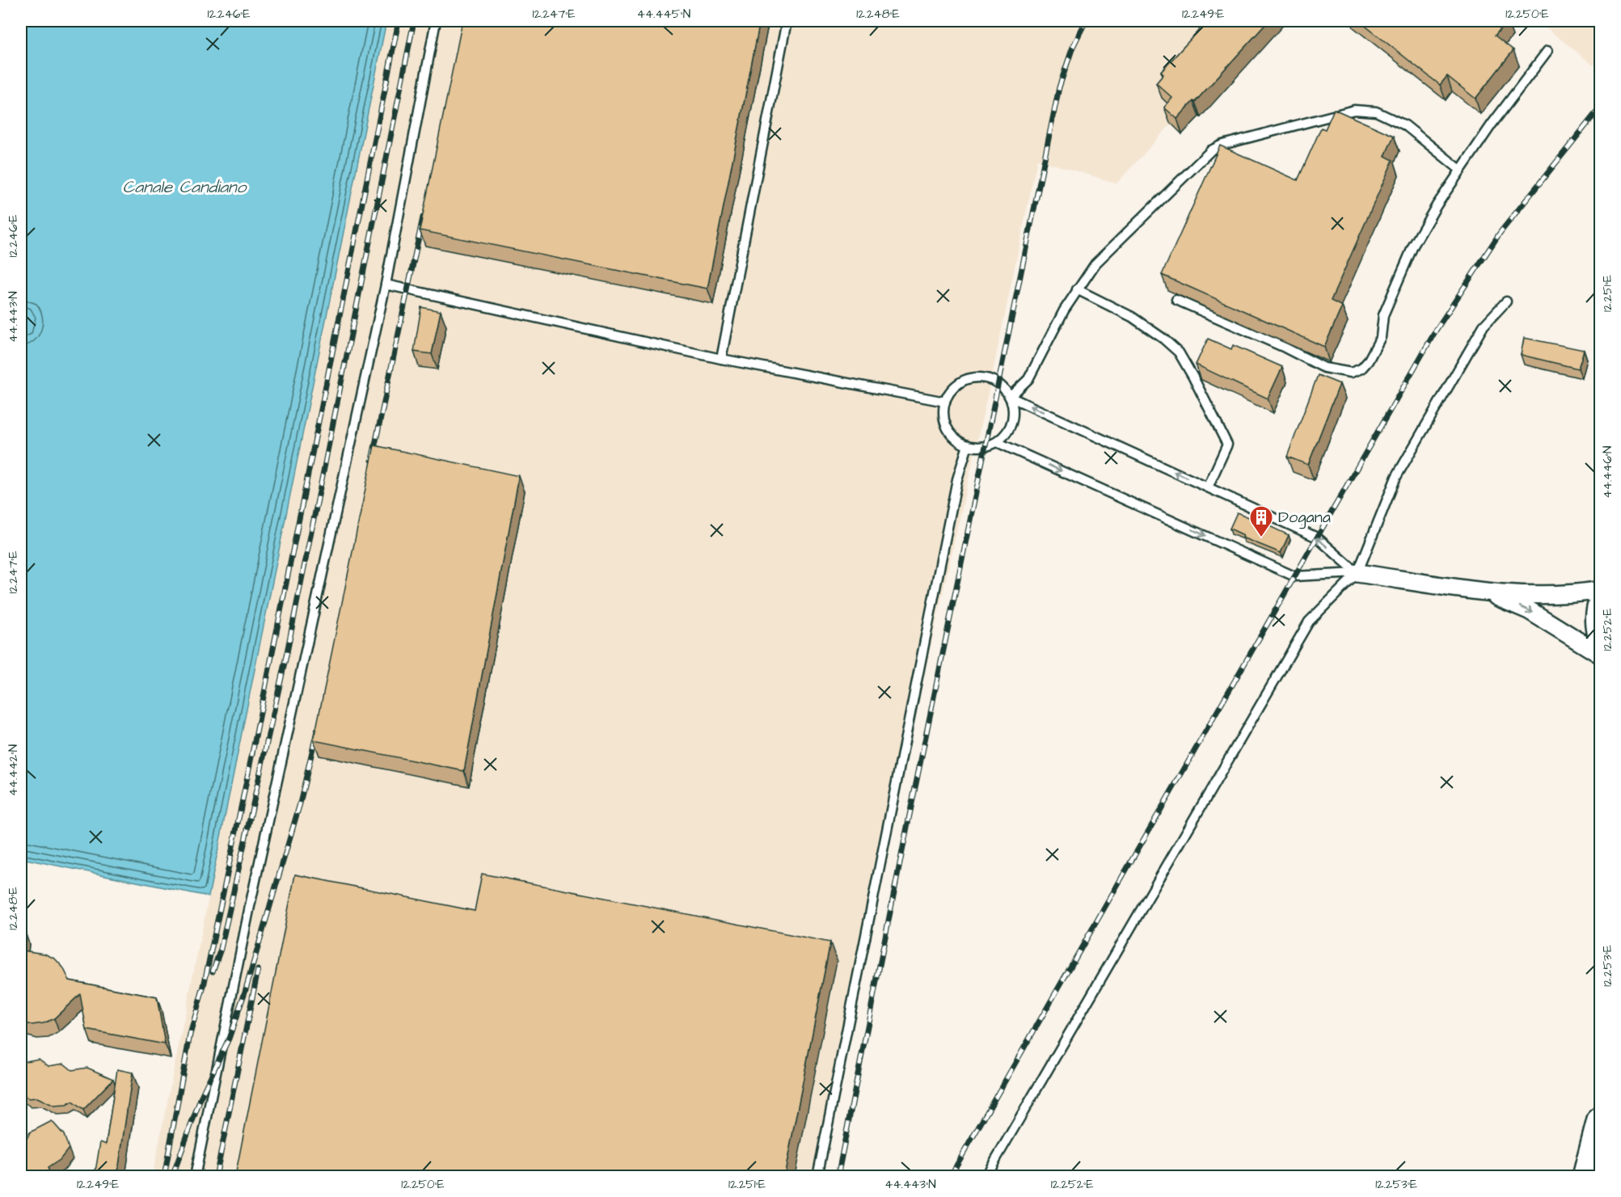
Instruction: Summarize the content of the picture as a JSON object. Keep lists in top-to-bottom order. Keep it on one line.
{"water":["Canale Candiano"],"places":{"building":["Dogana"]},"coordinates":["12.246°E","12.247°E","44.445°N","12.248°E","12.249°E","12.250°E","12.251°E","44.443°N","44.446°N","12.252°E","44.442°N","12.253°E"]}
